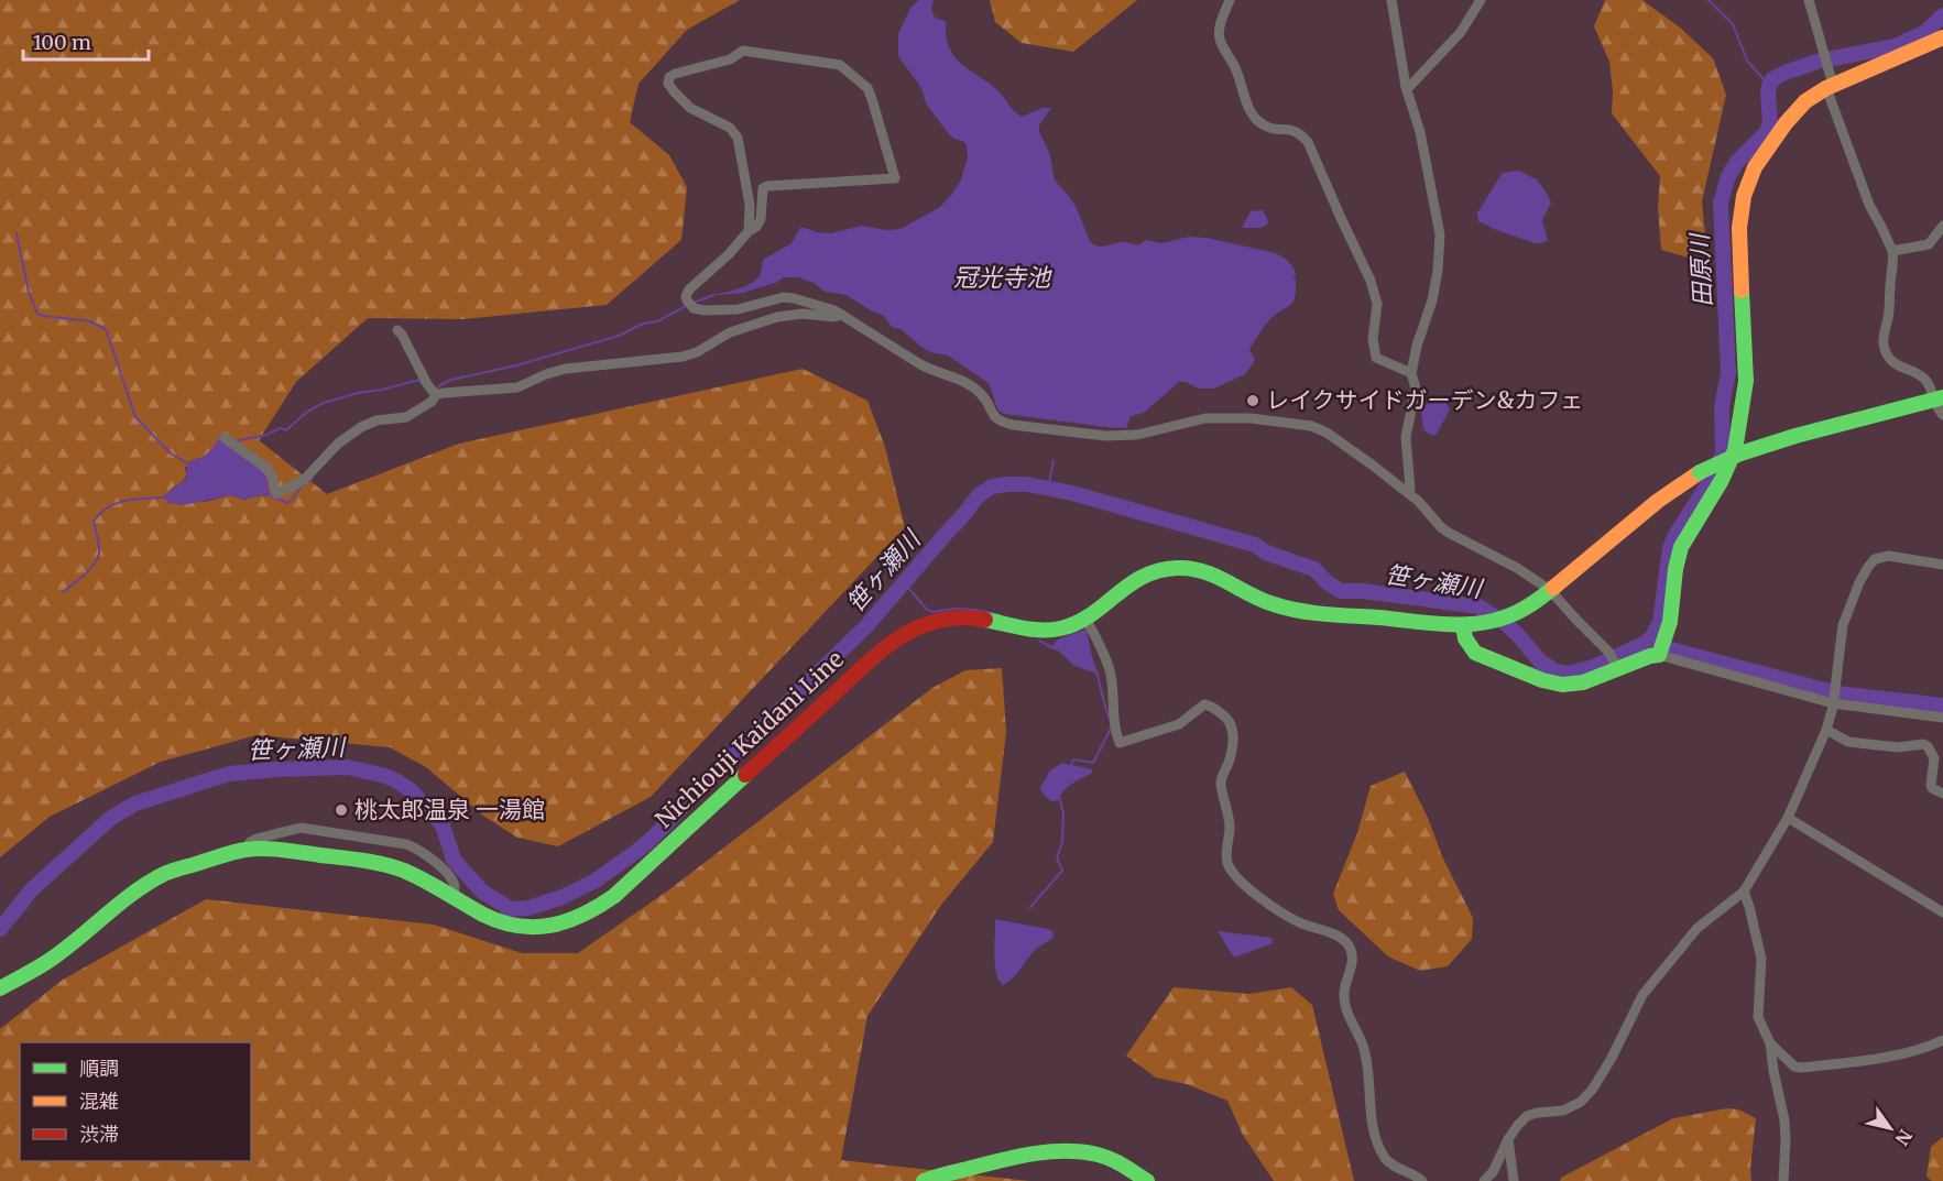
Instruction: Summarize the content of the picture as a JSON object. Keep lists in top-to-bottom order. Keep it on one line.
{"streets":{"main road":["Nichiouji Kaidani Line"]},"water":["田原川","冠光寺池","笹ヶ瀬川"],"places":["レイクサイドガーデン&カフェ","桃太郎温泉 一湯館"],"legend":["順調","混雑","渋滞"],"scale_bar":"100 m","north":"bottom right"}
